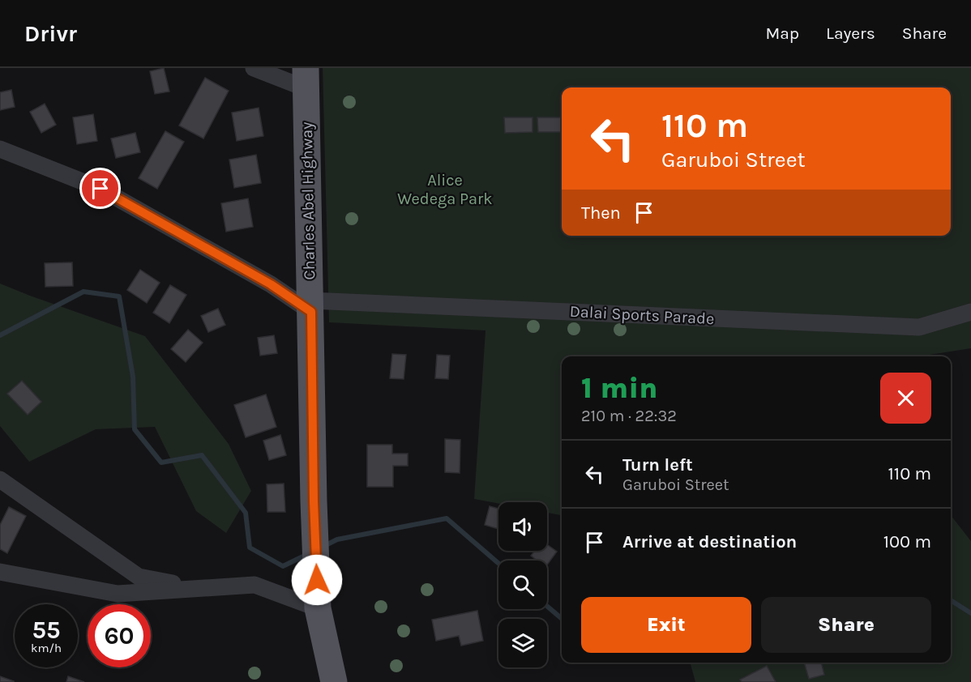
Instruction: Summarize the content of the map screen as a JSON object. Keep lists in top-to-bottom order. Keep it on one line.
{"streets":{"main road":["Charles Abel Highway"],"street":["Dalai Sports Parade"]},"crossings":[["Charles Abel Highway","Dalai Sports Parade"]],"parks":["Alice Wedega Park"],"page":{"header":"Drivr","nav":["Map","Layers","Share"],"turn":["110 m","Garuboi Street"],"then":"Then","heading":["1 min","210 m · 22:32"],"list":[{"name":"Turn left","note":"Garuboi Street","value":"110 m"},{"name":"Arrive at destination","value":"100 m"}],"buttons":["Exit","Share"],"speed":"55 km/h","limit":"60"}}
